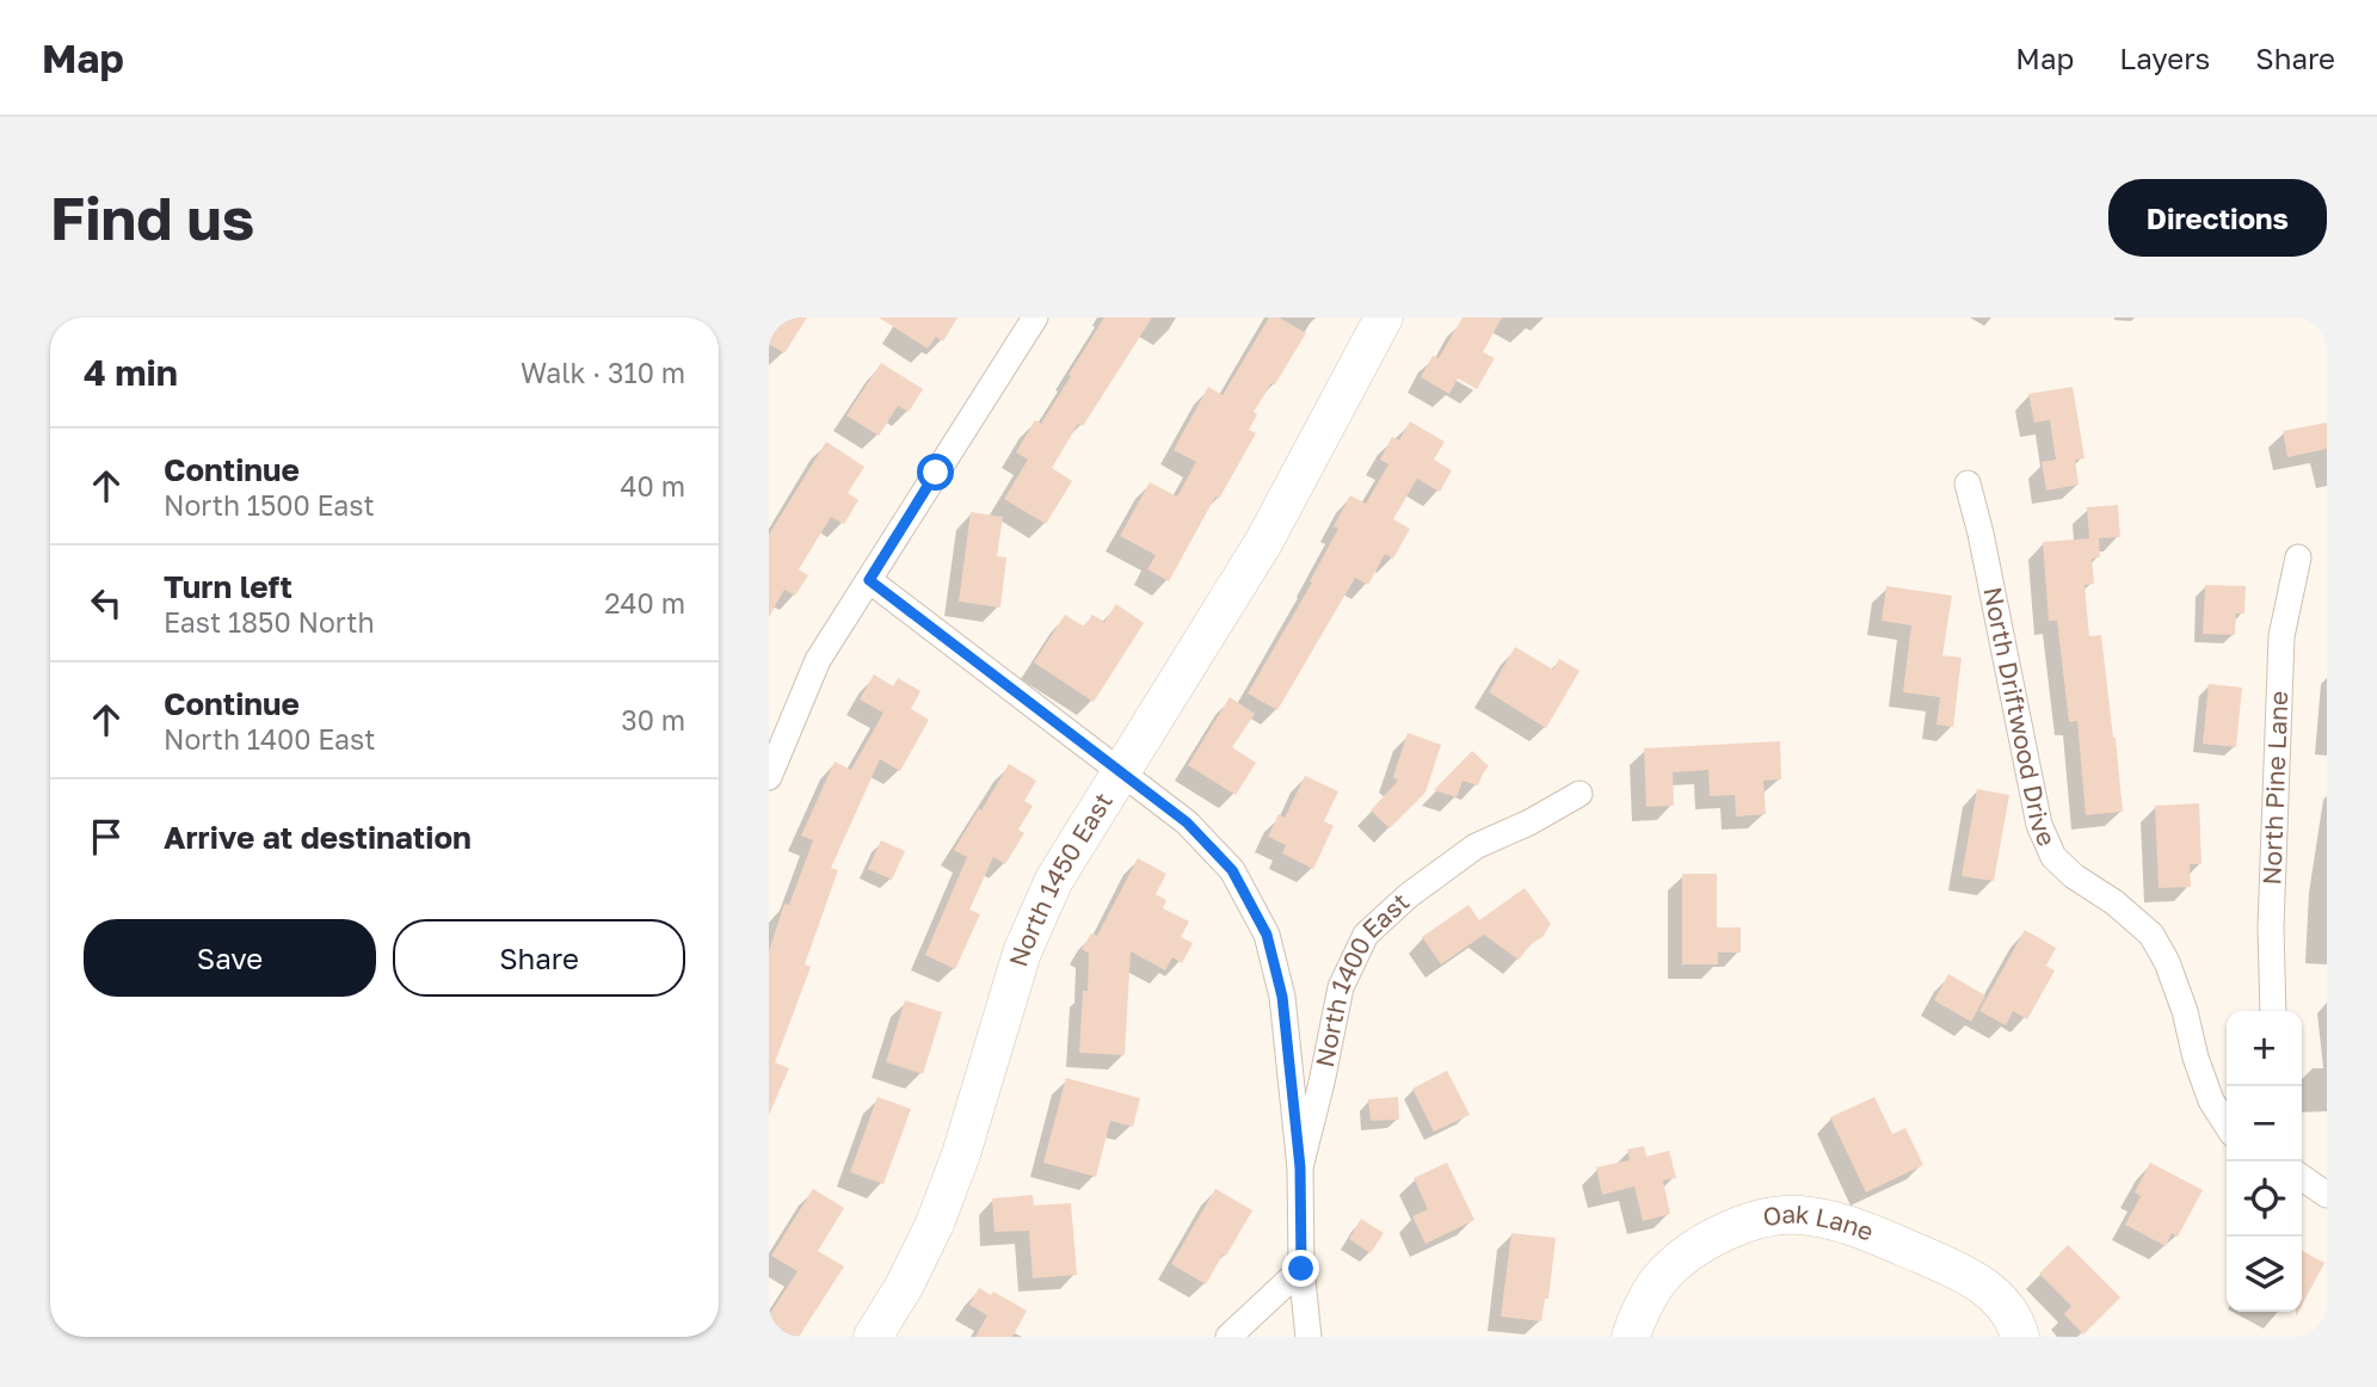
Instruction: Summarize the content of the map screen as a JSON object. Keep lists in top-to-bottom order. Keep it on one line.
{"streets":{"street":["North Driftwood Drive","North Pine Lane","North 1450 East","North 1400 East","Oak Lane"]},"page":{"header":"Map","nav":["Map","Layers","Share"],"buttons":["Directions",["Save","Share"]],"title":"Find us","heading":["4 min","Walk · 310 m"],"list":[["Continue","North 1500 East","40 m"],["Turn left","East 1850 North","240 m"],["Continue","North 1400 East","30 m"],"Arrive at destination"],"map_buttons":["+","−"]}}
